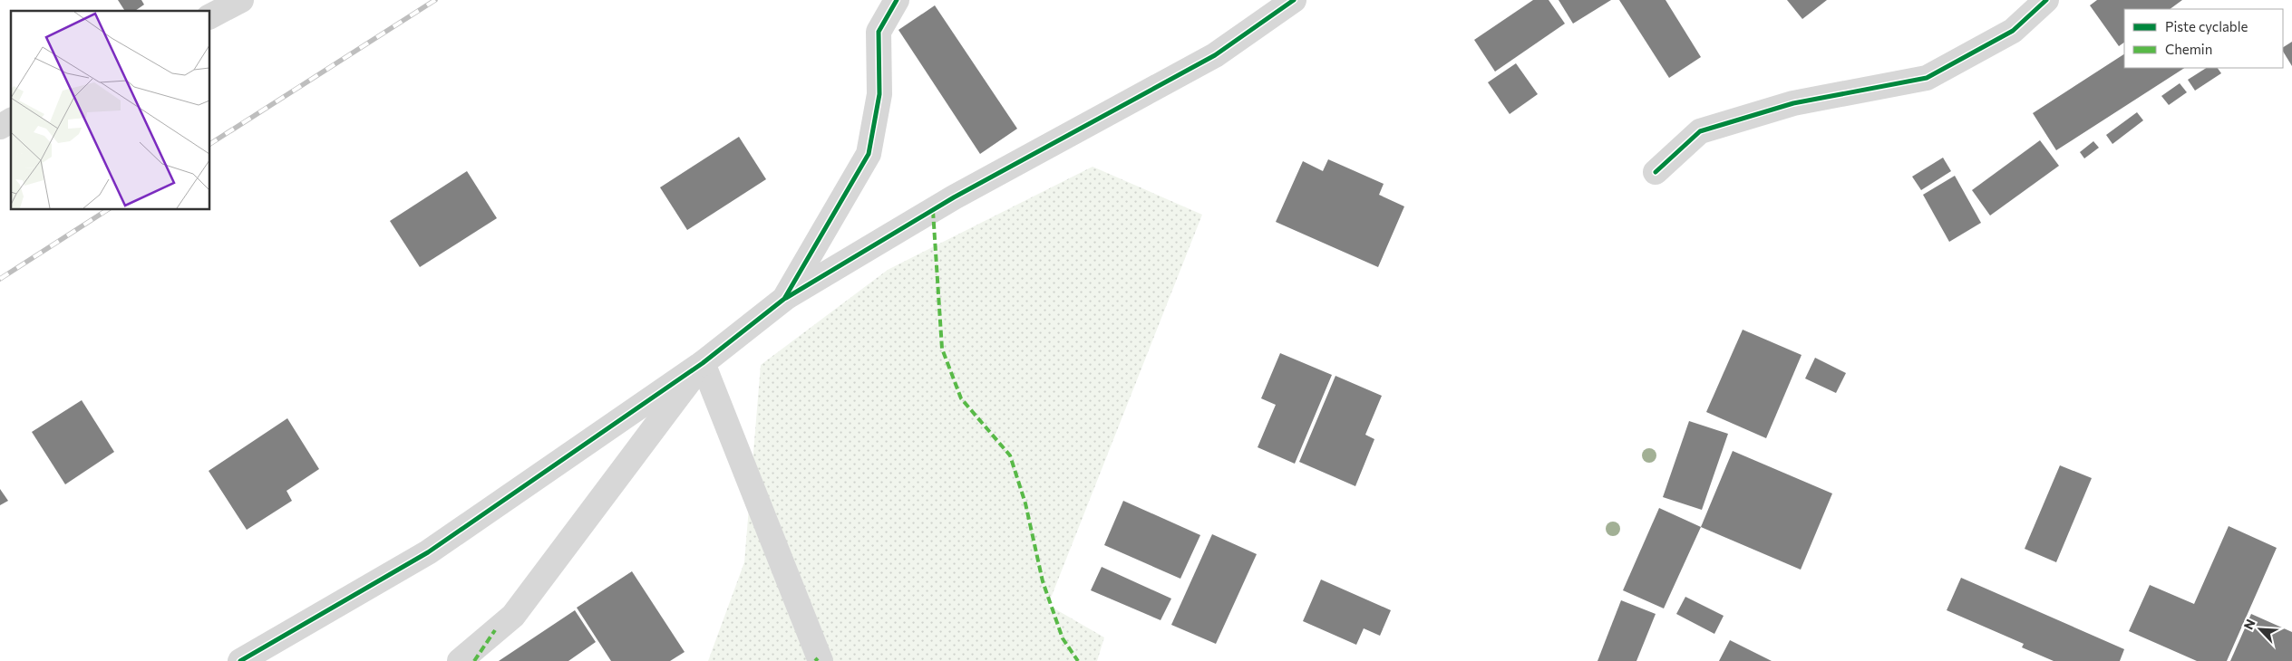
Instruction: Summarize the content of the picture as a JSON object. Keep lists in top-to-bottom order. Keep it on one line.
{"legend":["Piste cyclable","Chemin"],"north":"top left"}
